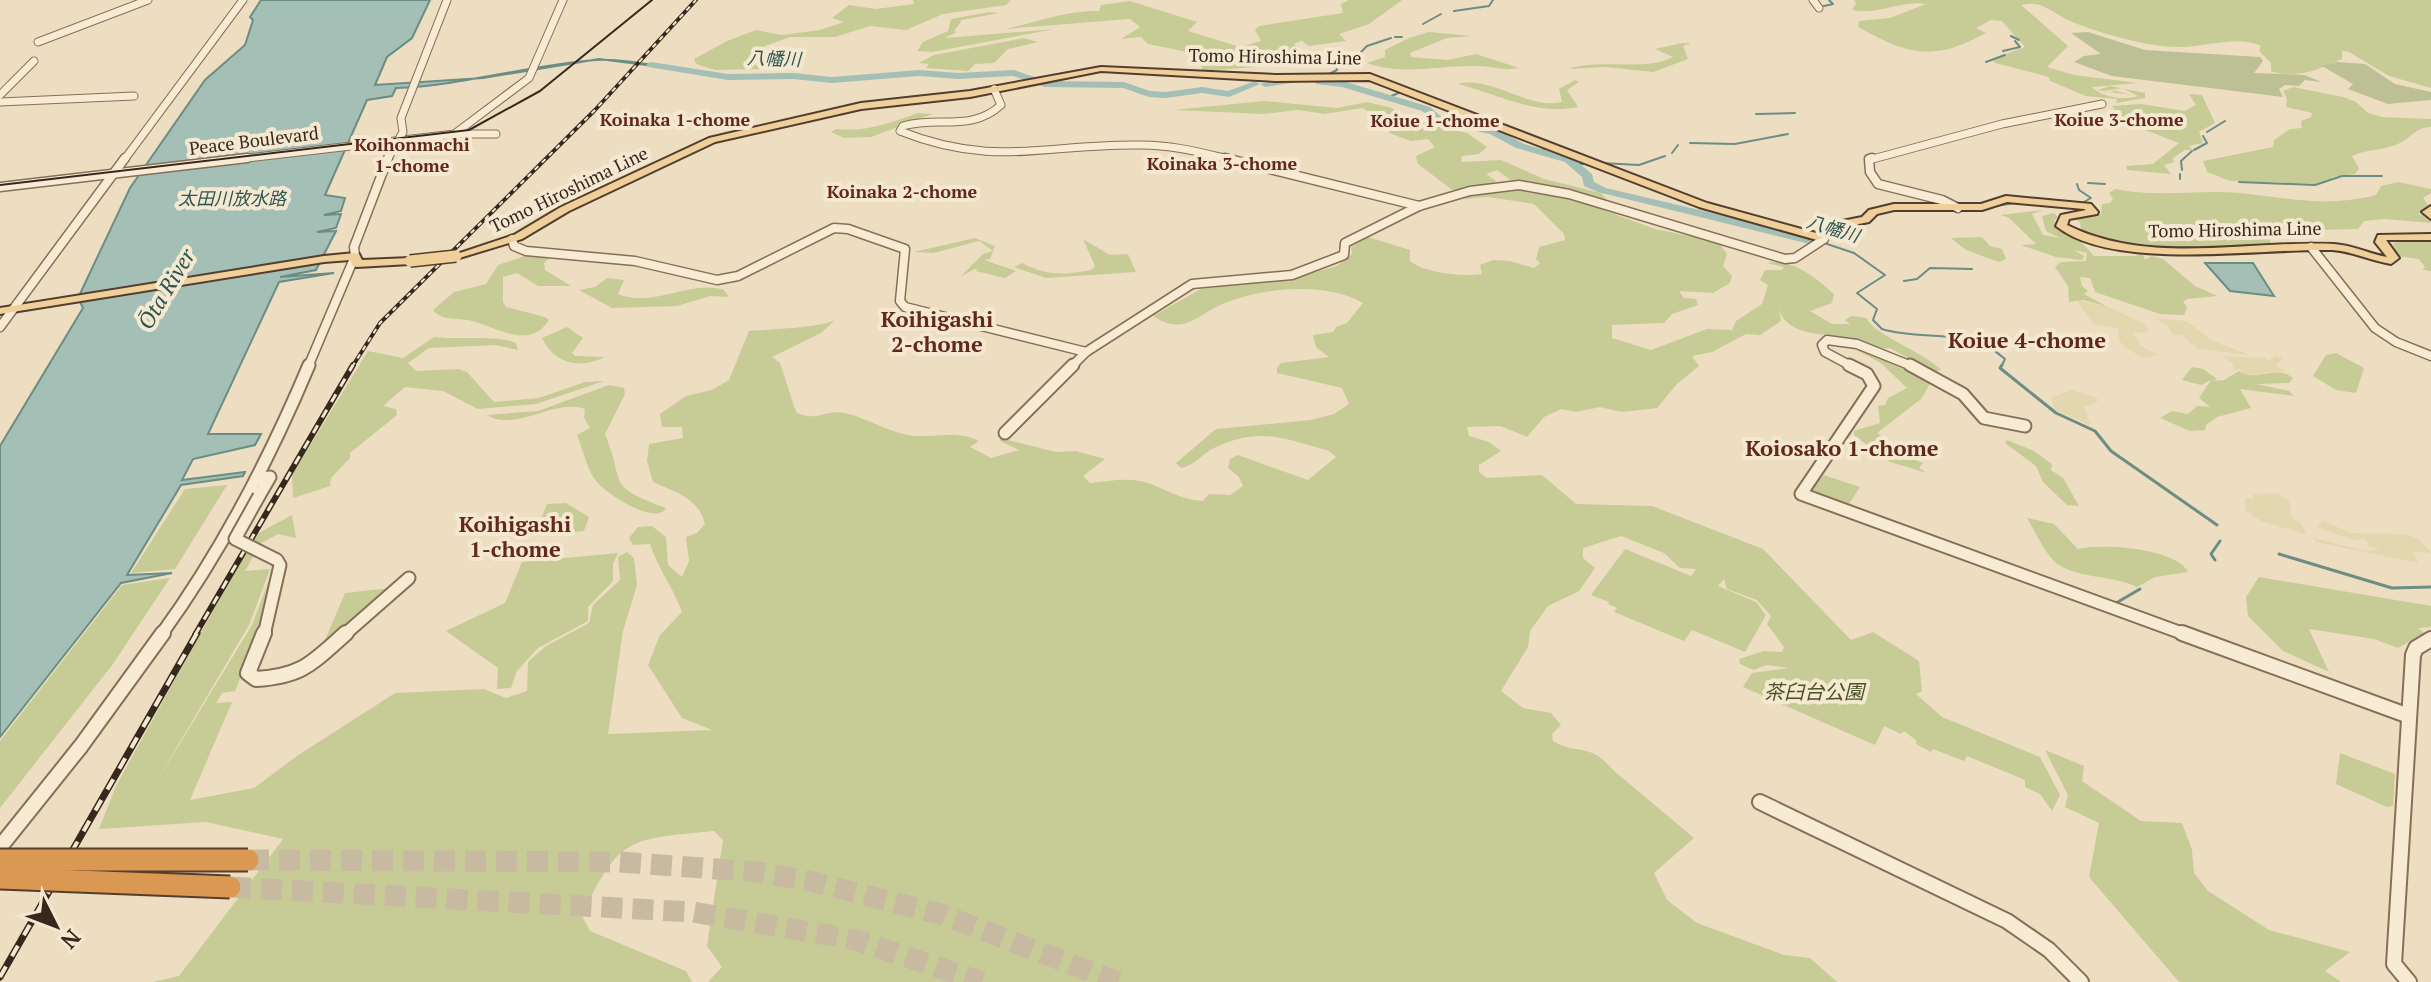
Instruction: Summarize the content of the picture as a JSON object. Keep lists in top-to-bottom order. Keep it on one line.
{"streets":{"main road":["Tomo Hiroshima Line"],"street":["Peace Boulevard"]},"districts":["Koinaka 1-chome","Koiue 3-chome","Koiue 1-chome","Koihonmachi 1-chome","Koinaka 3-chome","Koinaka 2-chome","Koihigashi 2-chome","Koiue 4-chome","Koiosako 1-chome","Koihigashi 1-chome"],"water":["八幡川","太田川放水路","Ōta River"],"parks":["茶臼台公園"],"north":"bottom right"}
